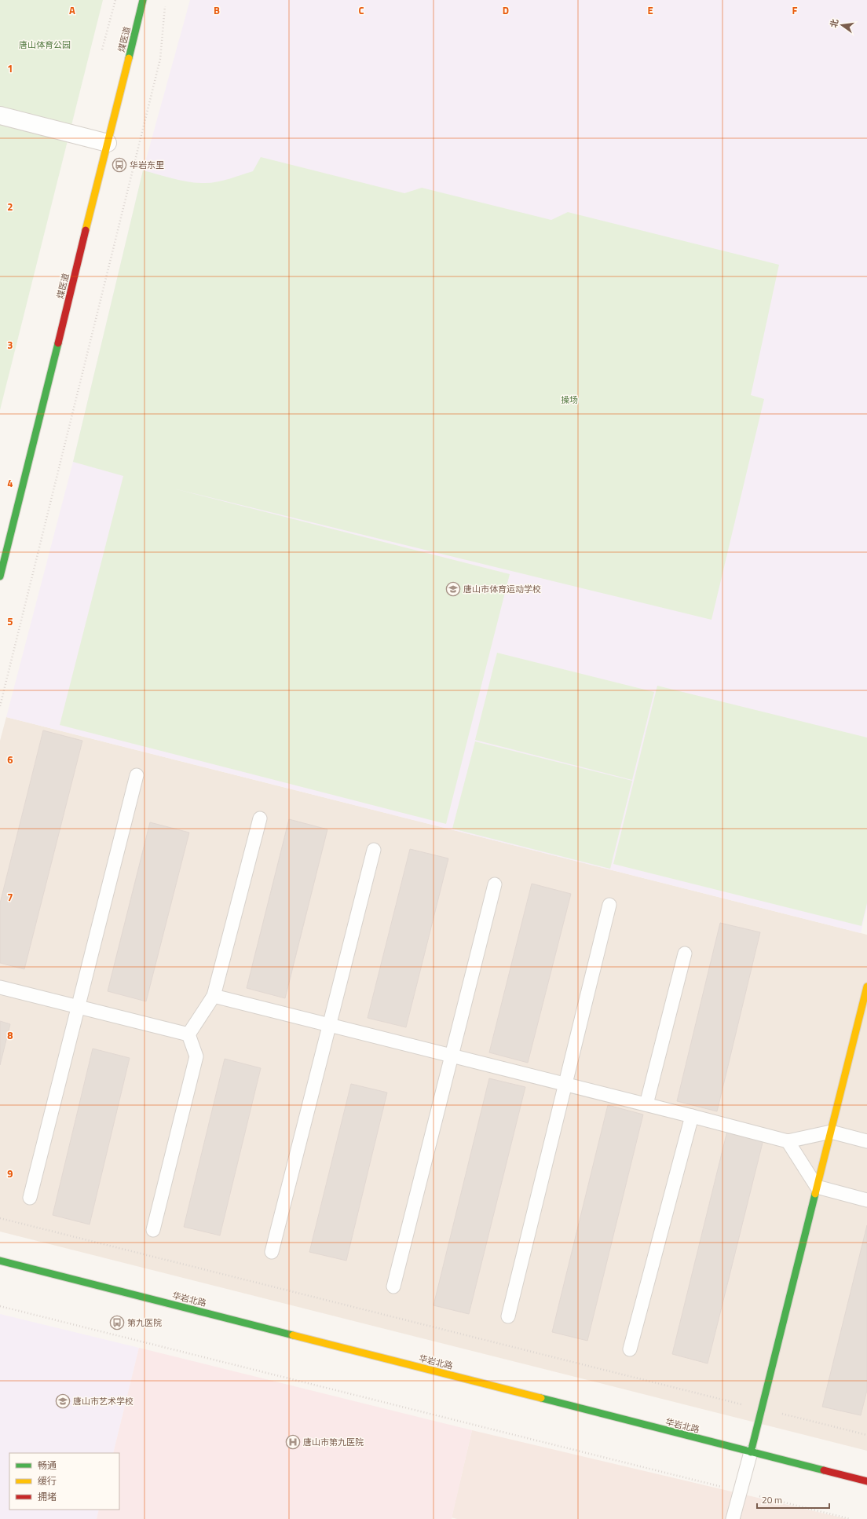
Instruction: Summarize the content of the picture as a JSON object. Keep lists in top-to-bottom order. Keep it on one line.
{"streets":{"street":["煤医道","华岩北路"]},"parks":["唐山体育公园","操场"],"places":{"bus stop":["华岩东里","第九医院"],"school or university":["唐山市体育运动学校","唐山市艺术学校"],"hospital":["唐山市第九医院"]},"legend":["畅通","缓行","拥堵"],"scale_bar":"20 m","north":"left","grid":{"columns":["A","B","C","D","E","F"],"rows":["1","2","3","4","5","6","7","8","9"]}}
